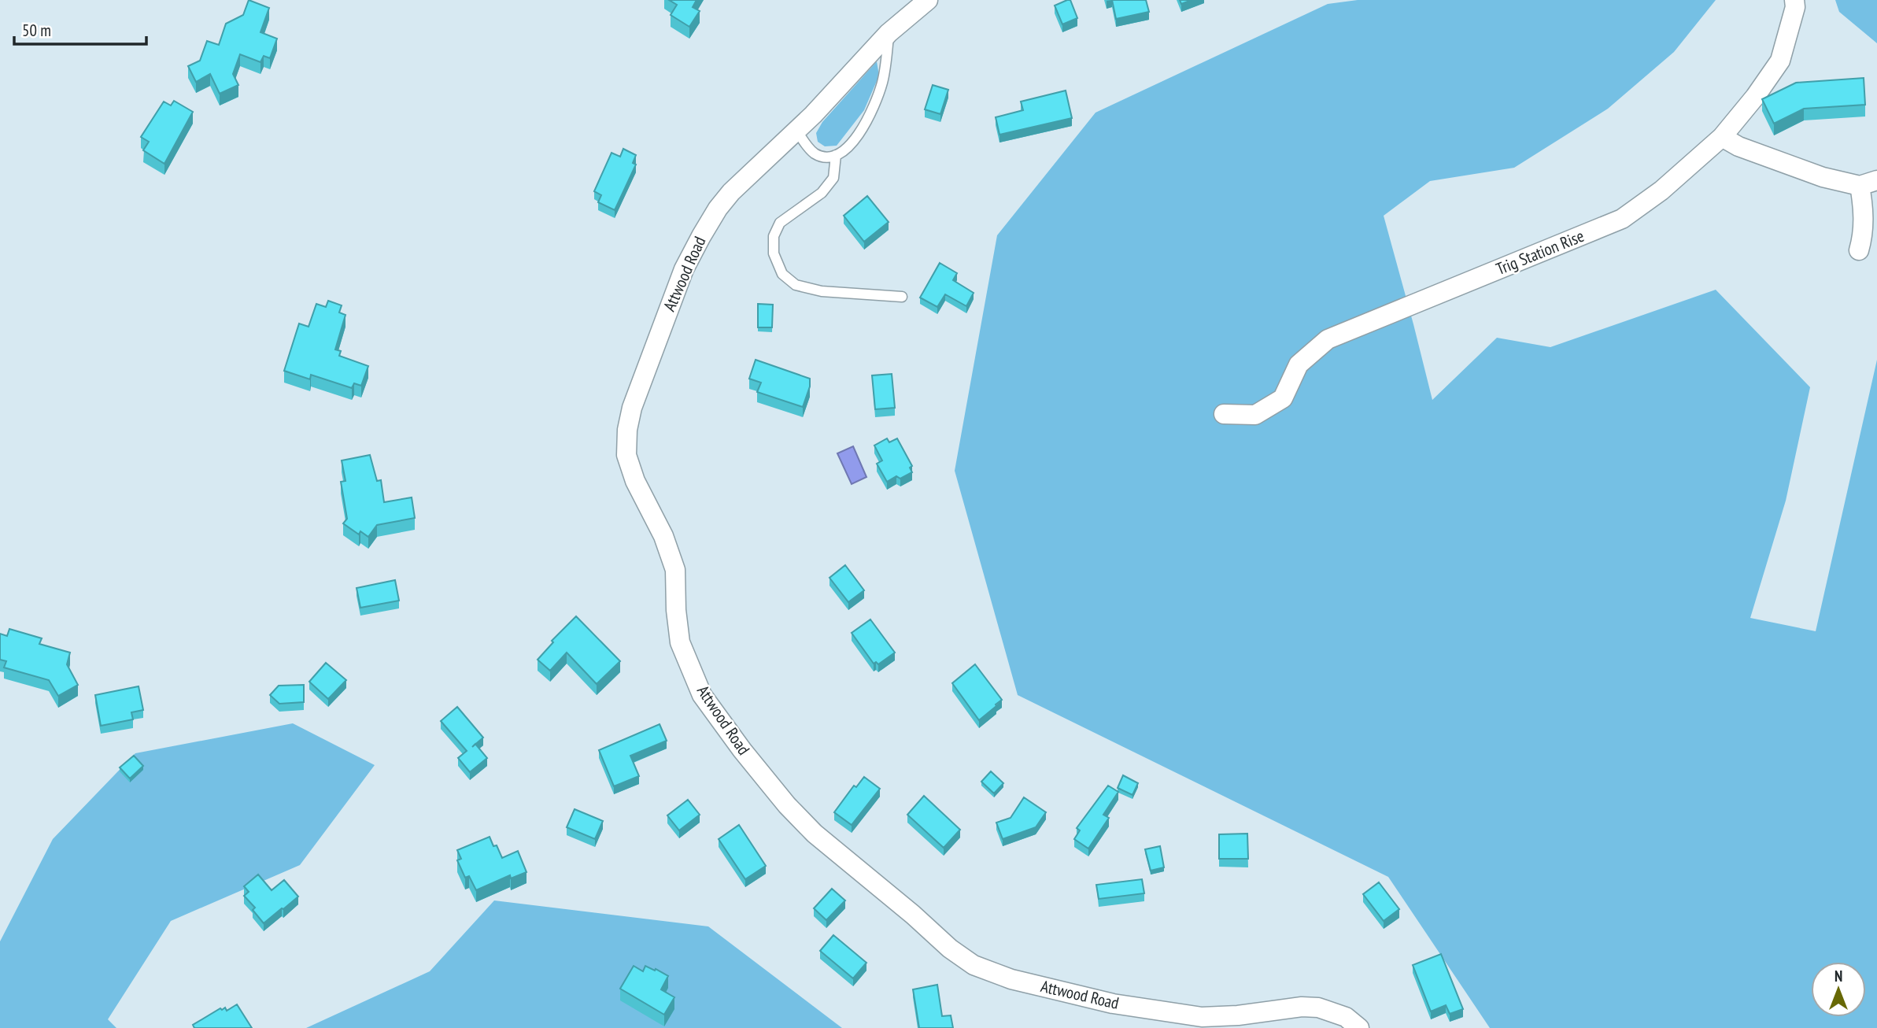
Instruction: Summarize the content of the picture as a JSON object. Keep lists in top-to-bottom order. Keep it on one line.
{"streets":{"street":["Trig Station Rise","Attwood Road"]},"scale_bar":"50 m","north":"top"}
